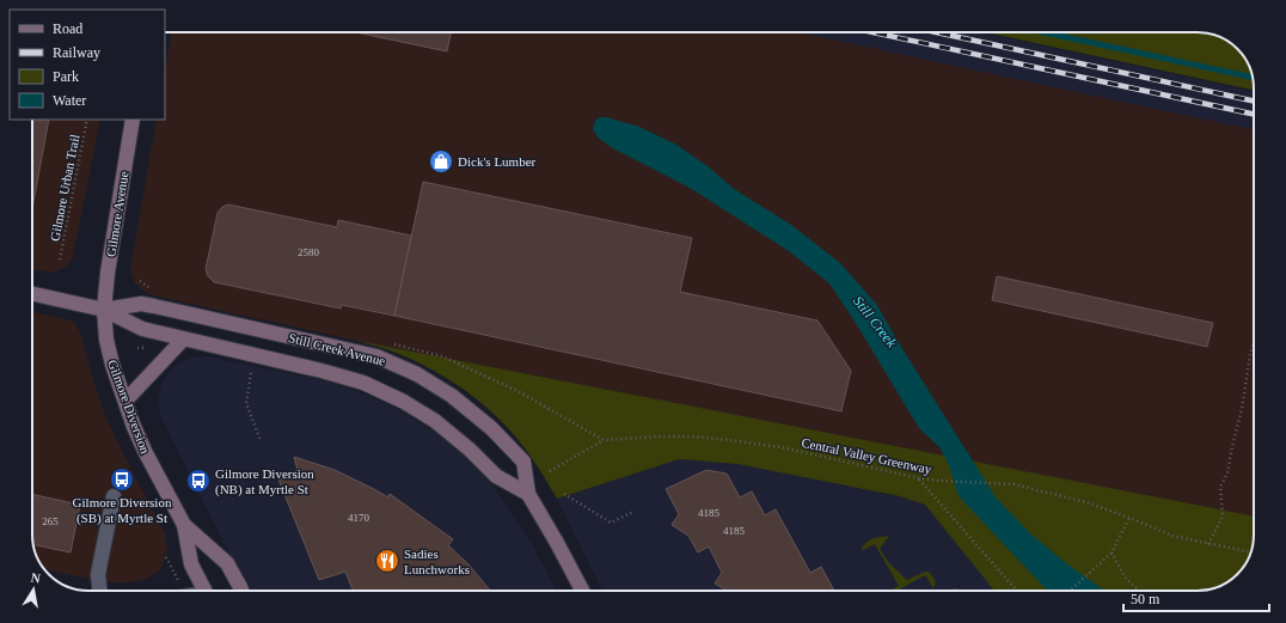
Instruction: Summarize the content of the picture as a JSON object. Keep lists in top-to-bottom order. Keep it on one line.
{"streets":{"street":["Gilmore Avenue","Still Creek Avenue","Gilmore Diversion"],"path":["Gilmore Urban Trail","Central Valley Greenway"]},"crossings":[["Gilmore Avenue","Still Creek Avenue"],["Gilmore Avenue","Gilmore Diversion"],["Still Creek Avenue","Gilmore Diversion"]],"water":["Still Creek"],"places":{"shop":["Dick's Lumber"],"bus stop":["Gilmore Diversion (SB) at Myrtle St","Gilmore Diversion (NB) at Myrtle St"],"restaurant":["Sadies Lunchworks"]},"house_numbers":["2580","4185","4170","265","4185"],"legend":["Road","Railway","Park","Water"],"scale_bar":"50 m","north":"top"}
